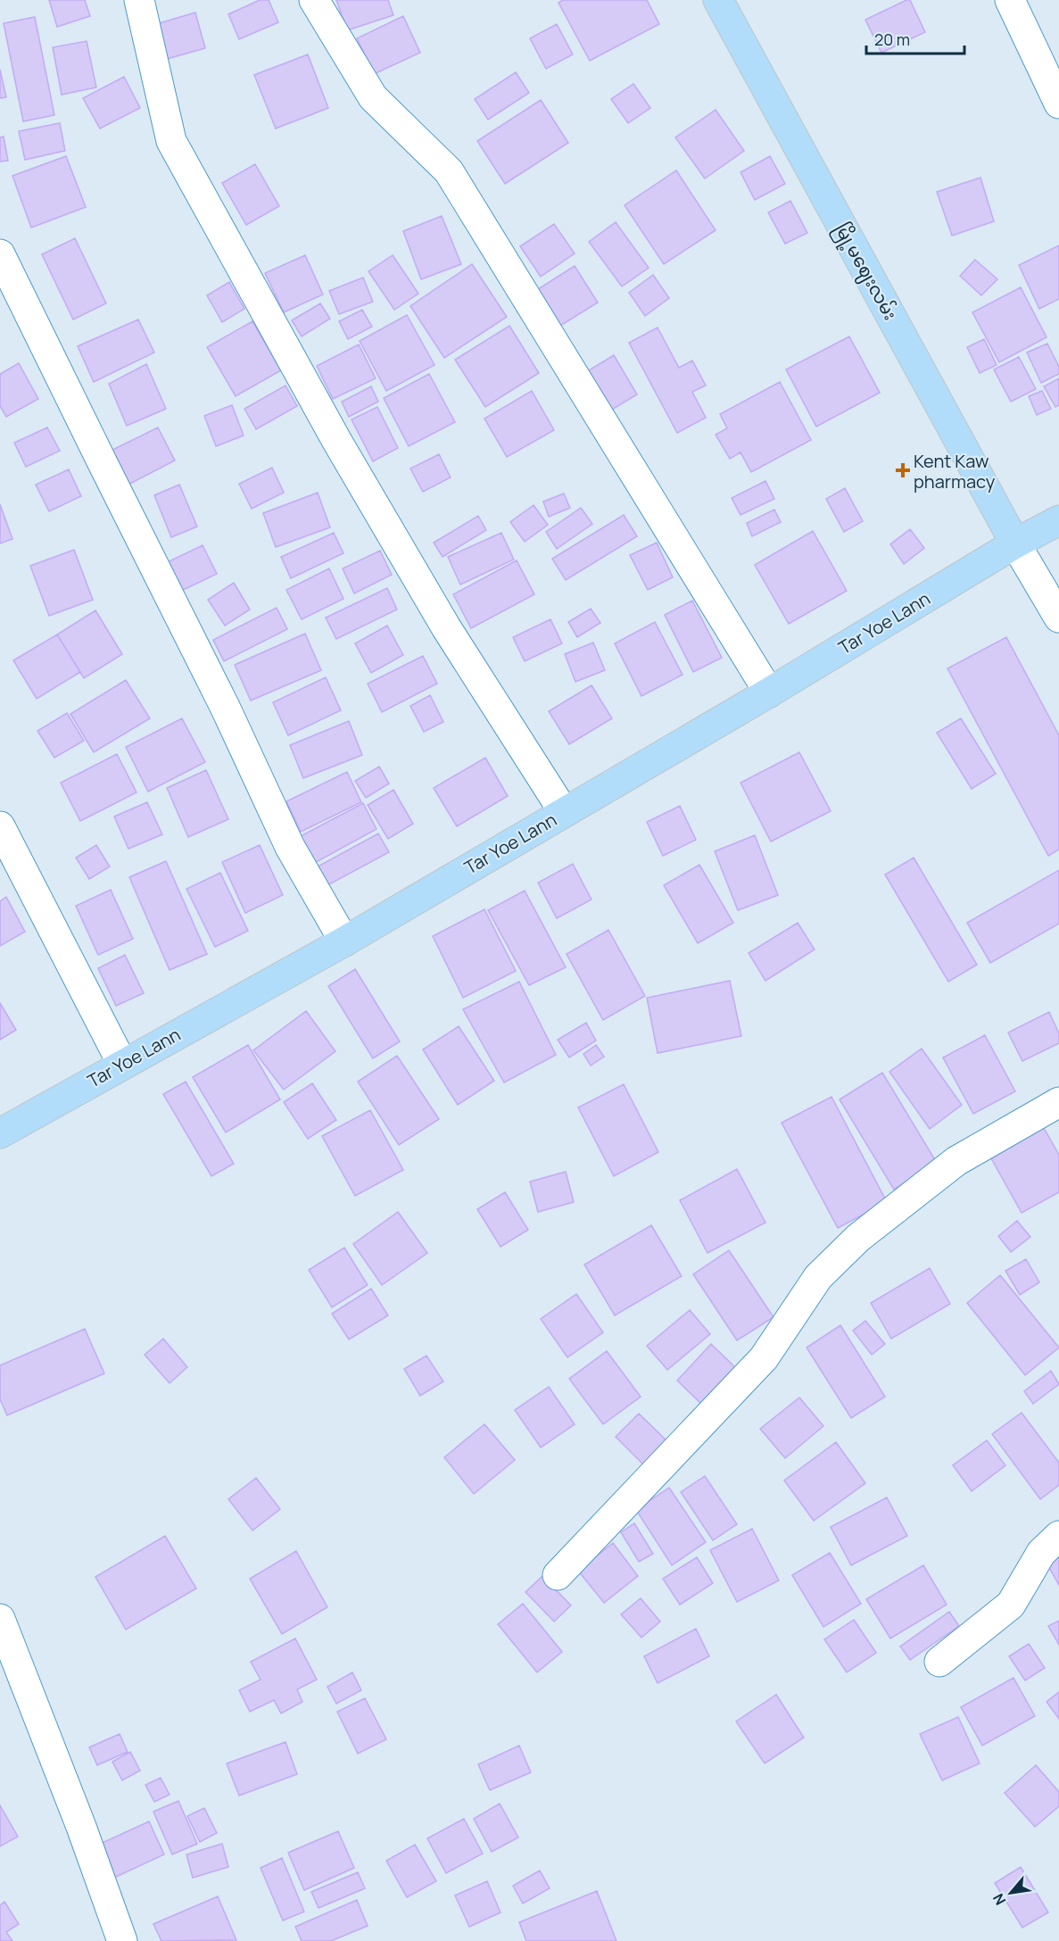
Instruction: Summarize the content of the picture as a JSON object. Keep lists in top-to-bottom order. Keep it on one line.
{"streets":{"main road":["မြို့မဈေးလမ်း","Tar Yoe Lann"]},"crossings":[["မြို့မဈေးလမ်း","Tar Yoe Lann"]],"places":{"health":["Kent Kaw pharmacy"]},"scale_bar":"20 m","north":"bottom left"}
